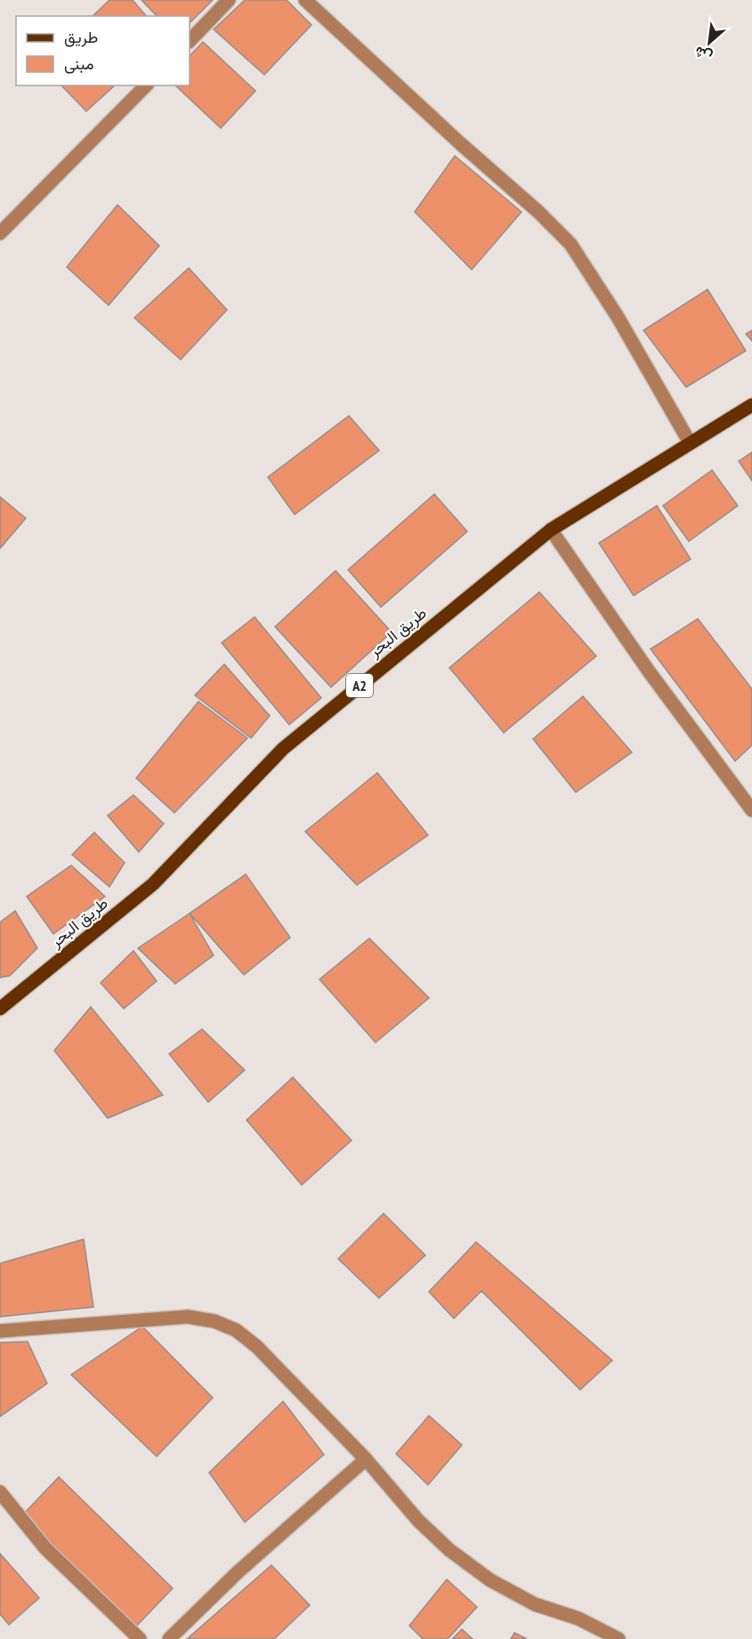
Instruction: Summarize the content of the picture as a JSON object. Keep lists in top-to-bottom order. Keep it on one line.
{"streets":{"main road":["طريق البحر","A2"]},"legend":["طريق","مبنى"],"north":"bottom left"}
